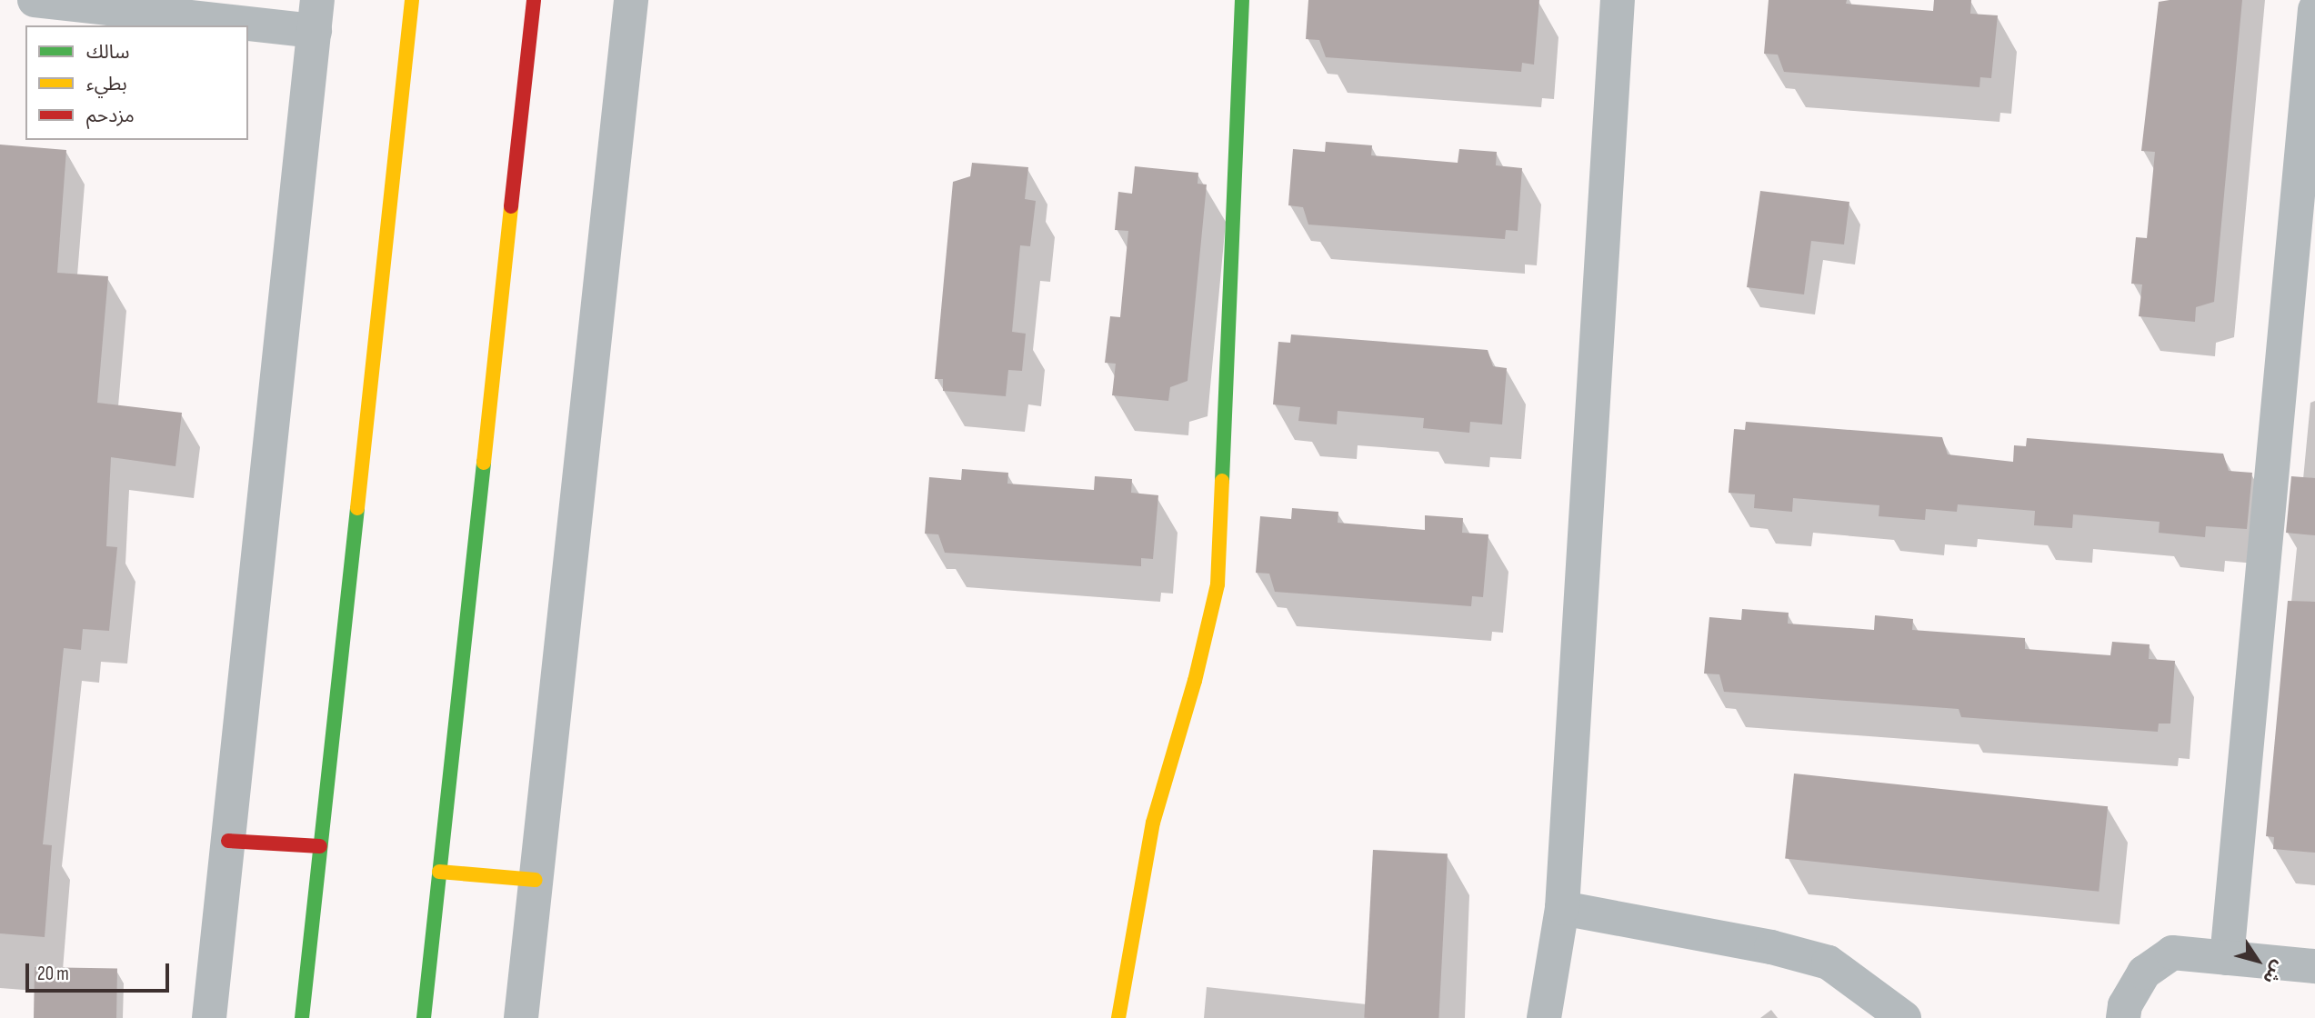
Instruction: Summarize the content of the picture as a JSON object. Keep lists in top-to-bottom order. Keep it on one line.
{"legend":["سالك","بطيء","مزدحم"],"scale_bar":"20 m","north":"bottom right"}
